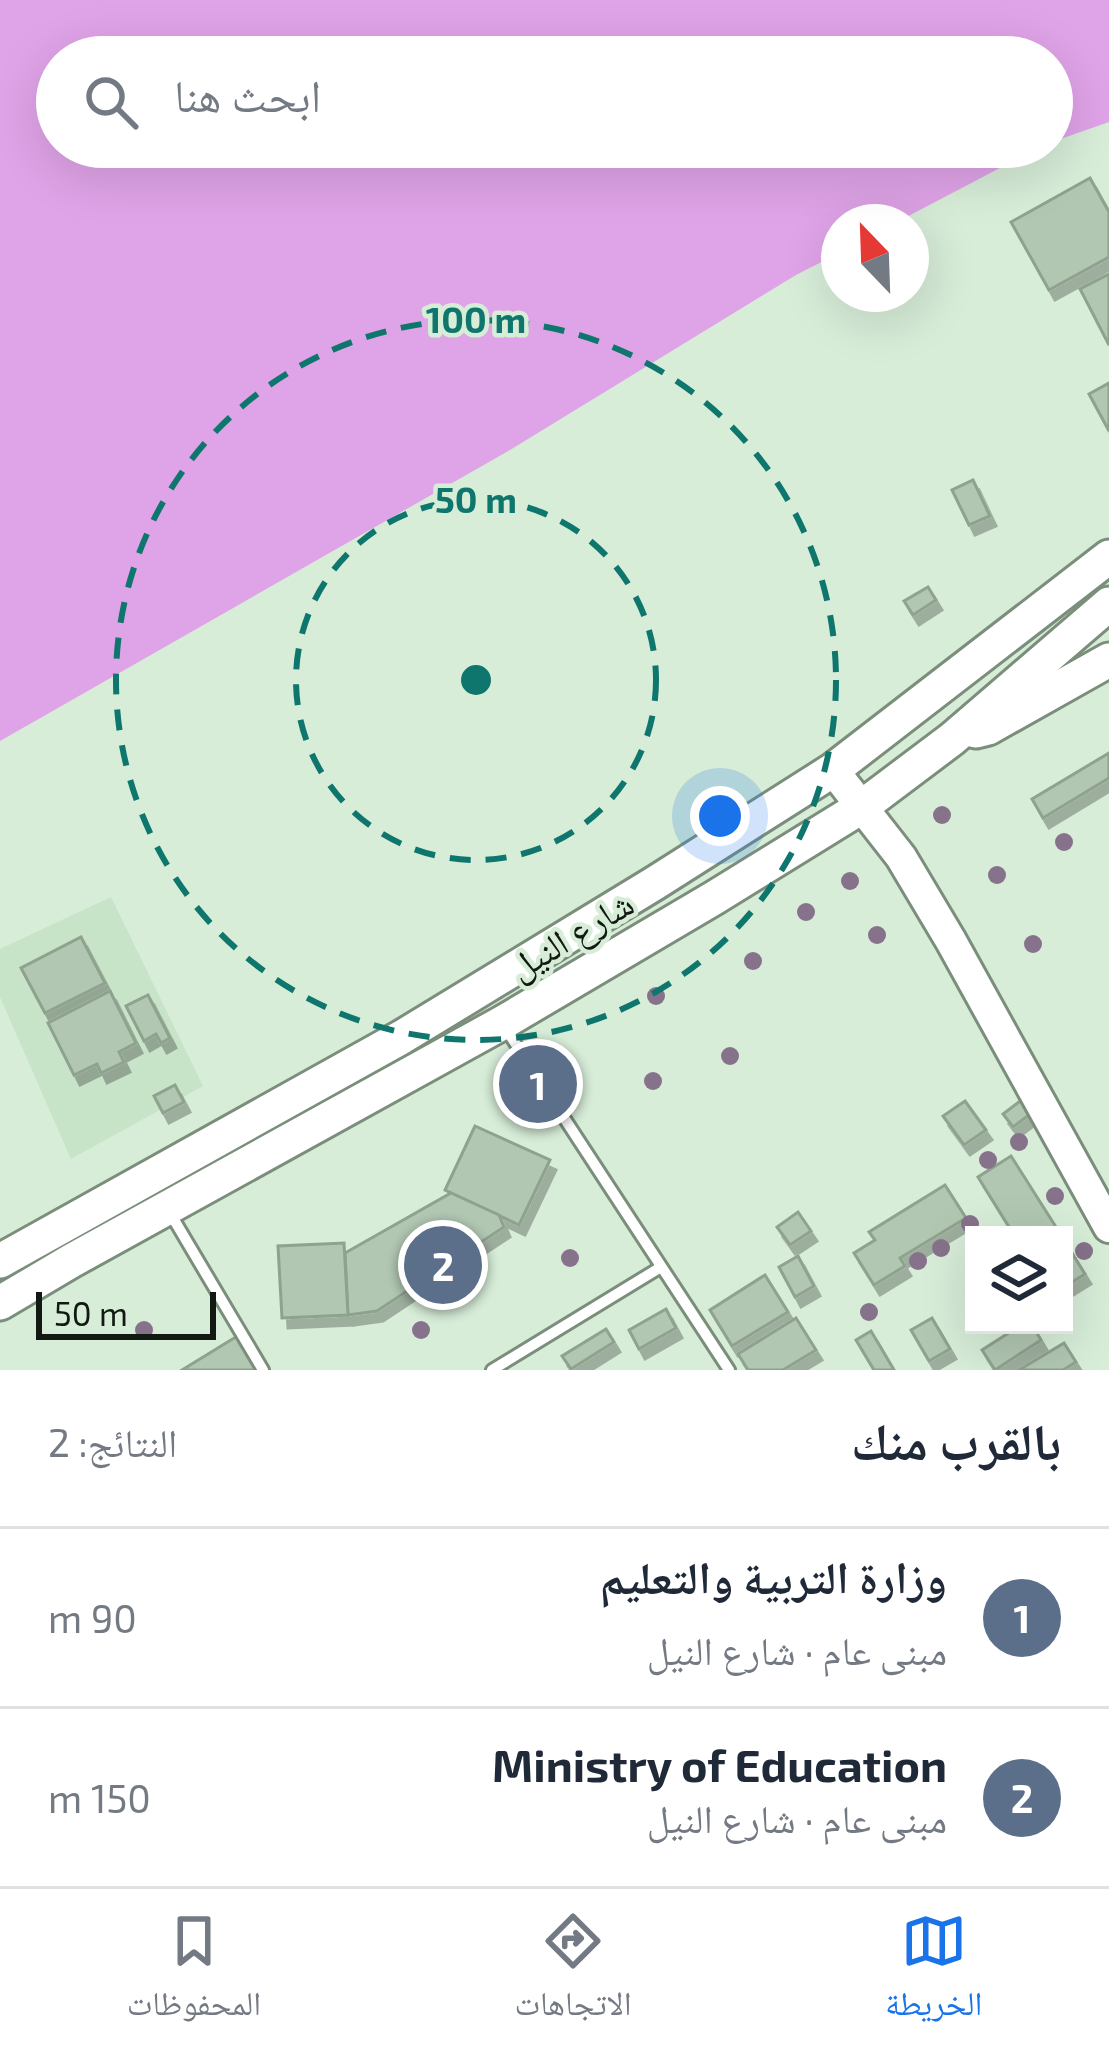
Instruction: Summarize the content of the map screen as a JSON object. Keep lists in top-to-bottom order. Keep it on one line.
{"streets":{"main road":["شارع النيل"]},"scale_bar":"50 m","north":"top left","page":{"search":"ابحث هنا","pins":["1","2"],"scale":"50 m","heading":["بالقرب منك","النتائج: 2"],"list":[{"mark":"1","name":"وزارة التربية والتعليم","note":"مبنى عام · شارع النيل","value":"90 m"},{"mark":"2","name":"Ministry of Education","note":"مبنى عام · شارع النيل","value":"150 m"}],"nav":["الخريطة","الاتجاهات","المحفوظات"]},"rings":["100 m","50 m"]}
